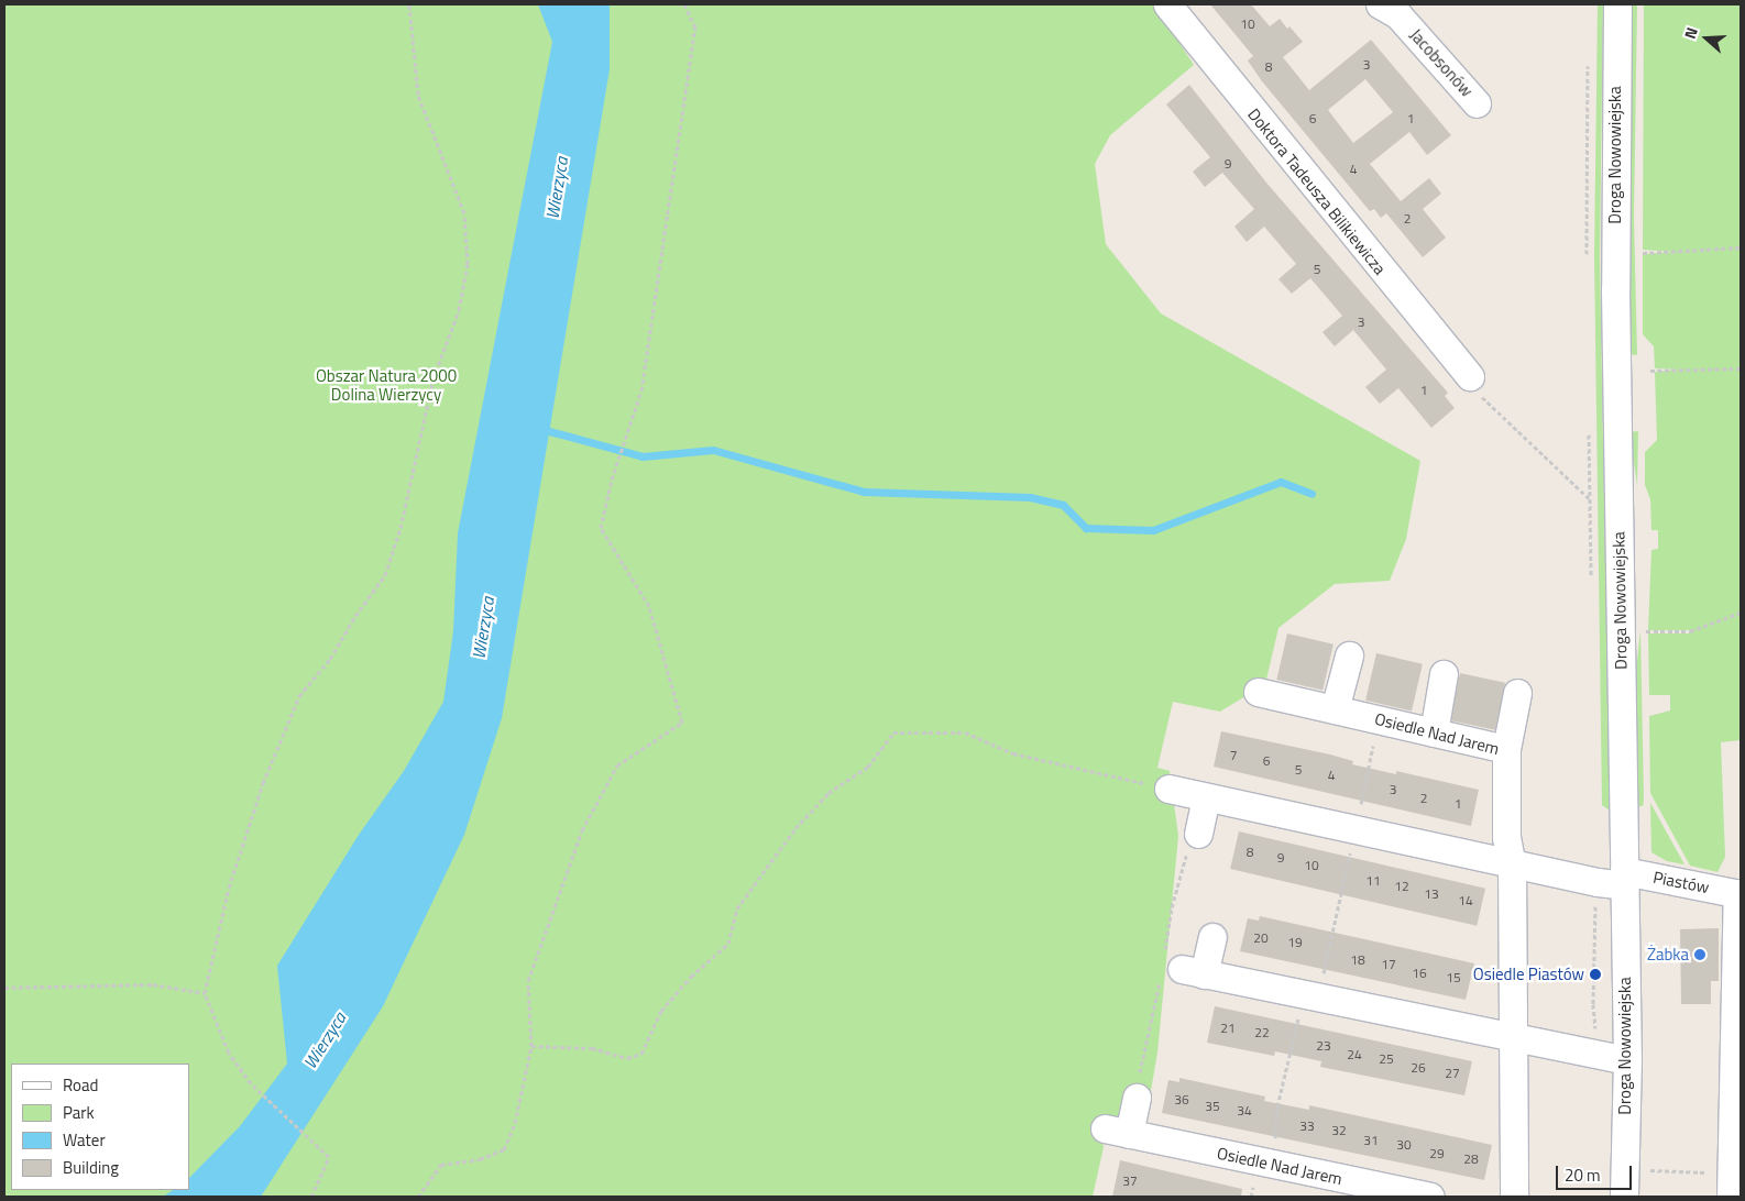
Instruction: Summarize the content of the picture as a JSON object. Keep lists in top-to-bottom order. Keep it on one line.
{"streets":{"street":["Jacobsonów","Droga Nowowiejska","Doktora Tadeusza Bilikiewicza","Osiedle Nad Jarem","Piastów"]},"crossings":[["Droga Nowowiejska","Piastów"]],"water":["Wierzyca"],"parks":["Obszar Natura 2000 Dolina Wierzycy"],"places":["Żabka","Osiedle Piastów"],"house_numbers":["10","3","8","6","1","9","4","2","5","3","1","7","6","5","4","3","2","1","8","9","10","11","12","13","14","20","19","18","17","16","15","21","22","23","24","25","26","27","36","35","34","33","32","31","30","29","28","37"],"legend":["Road","Park","Water","Building"],"scale_bar":"20 m","north":"left"}
